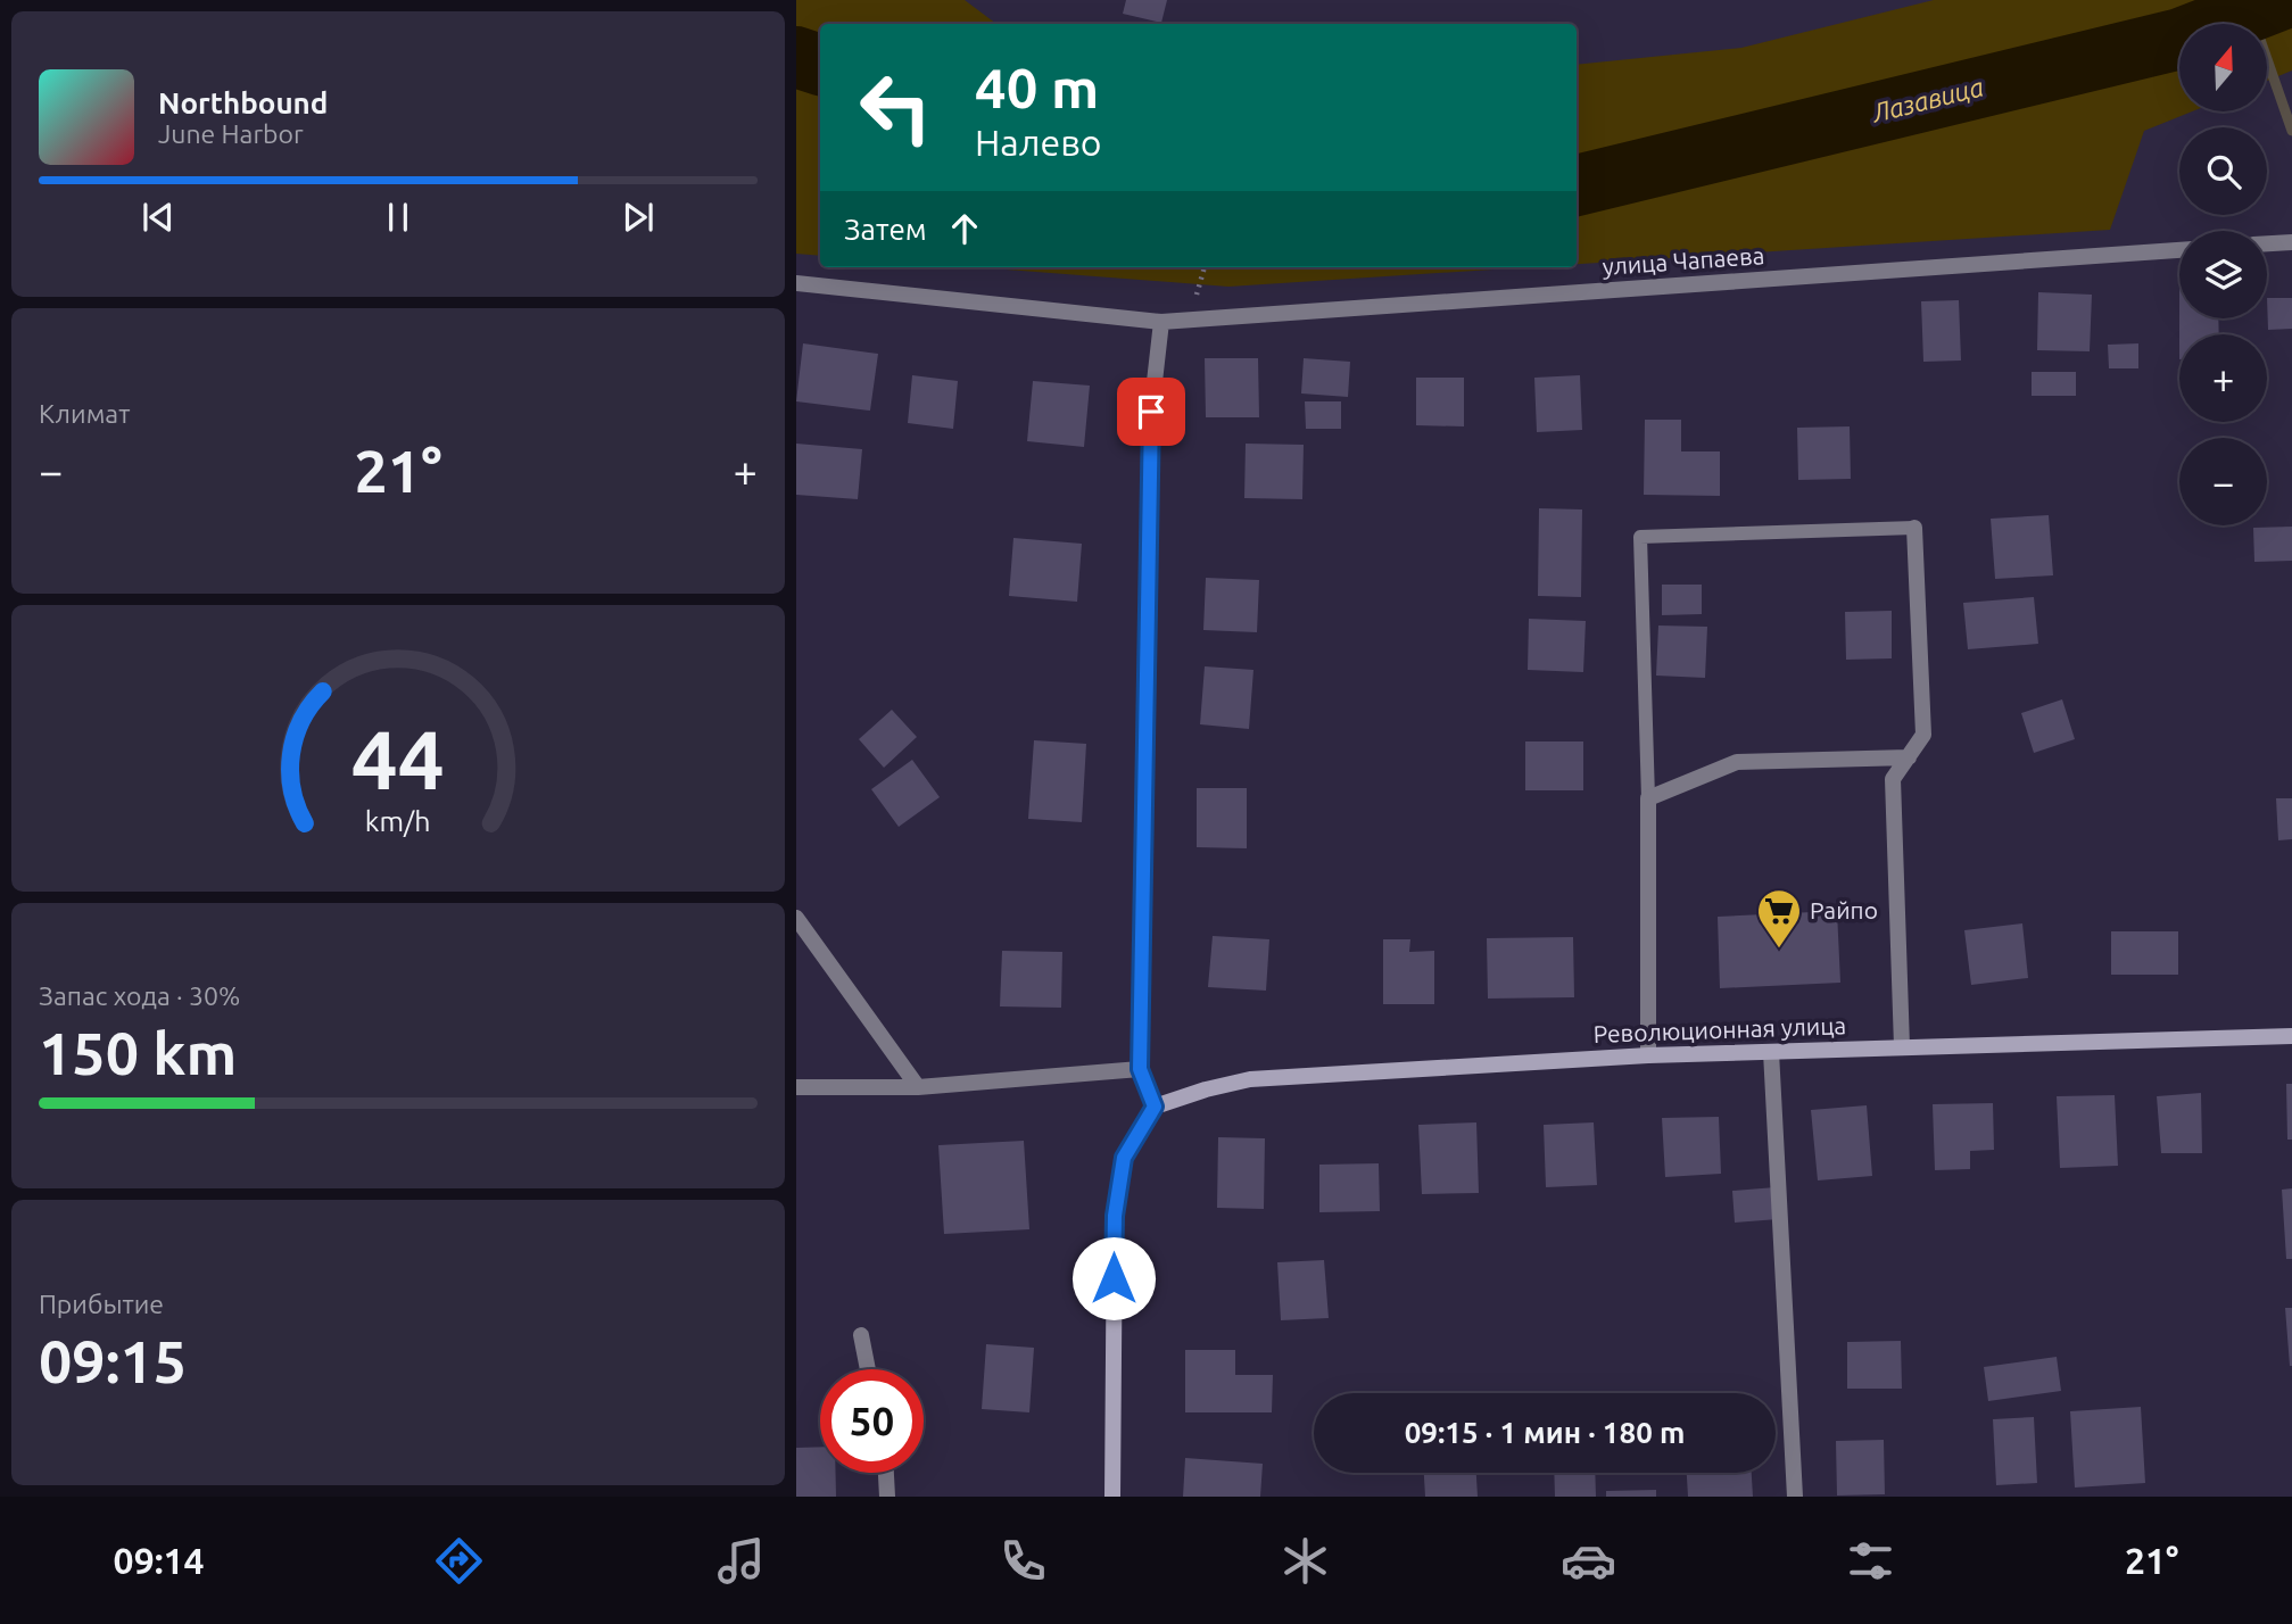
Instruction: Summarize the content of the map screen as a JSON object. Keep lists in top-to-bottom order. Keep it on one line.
{"streets":{"main road":["Революционная улица"],"street":["улица Чапаева"]},"water":["Лазавица"],"places":{"supermarket":["Райпо"]},"north":"top","page":{"map_buttons":["+","−"],"turn":["40 m","Налево"],"song":["Northbound","June Harbor"],"then":"Затем","tile":["Климат",["Запас хода · 30%","150 km"],["Прибытие","09:15"]],"heat":["−","21°","+"],"limit":"50","trip":"09:15 · 1 мин · 180 m","tabs":["09:14","21°"],"gauge":["44","km/h"]}}
